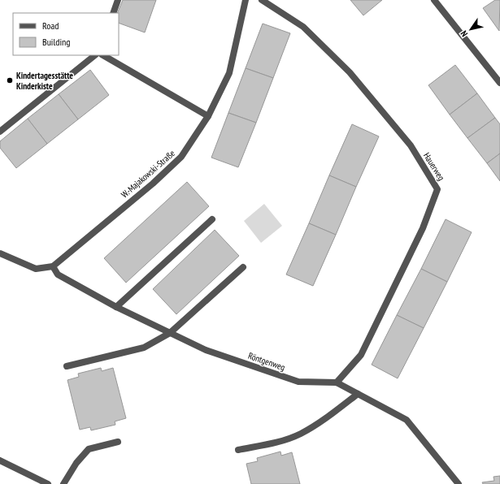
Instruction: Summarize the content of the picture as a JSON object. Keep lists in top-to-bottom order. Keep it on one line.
{"streets":{"street":["Hauerweg","W.-Majakowski-Straße","Röntgenweg"]},"crossings":[["Hauerweg","Röntgenweg"],["W.-Majakowski-Straße","Röntgenweg"]],"places":["Kindertagesstätte Kinderkiste"],"legend":["Road","Building"],"north":"bottom left"}
